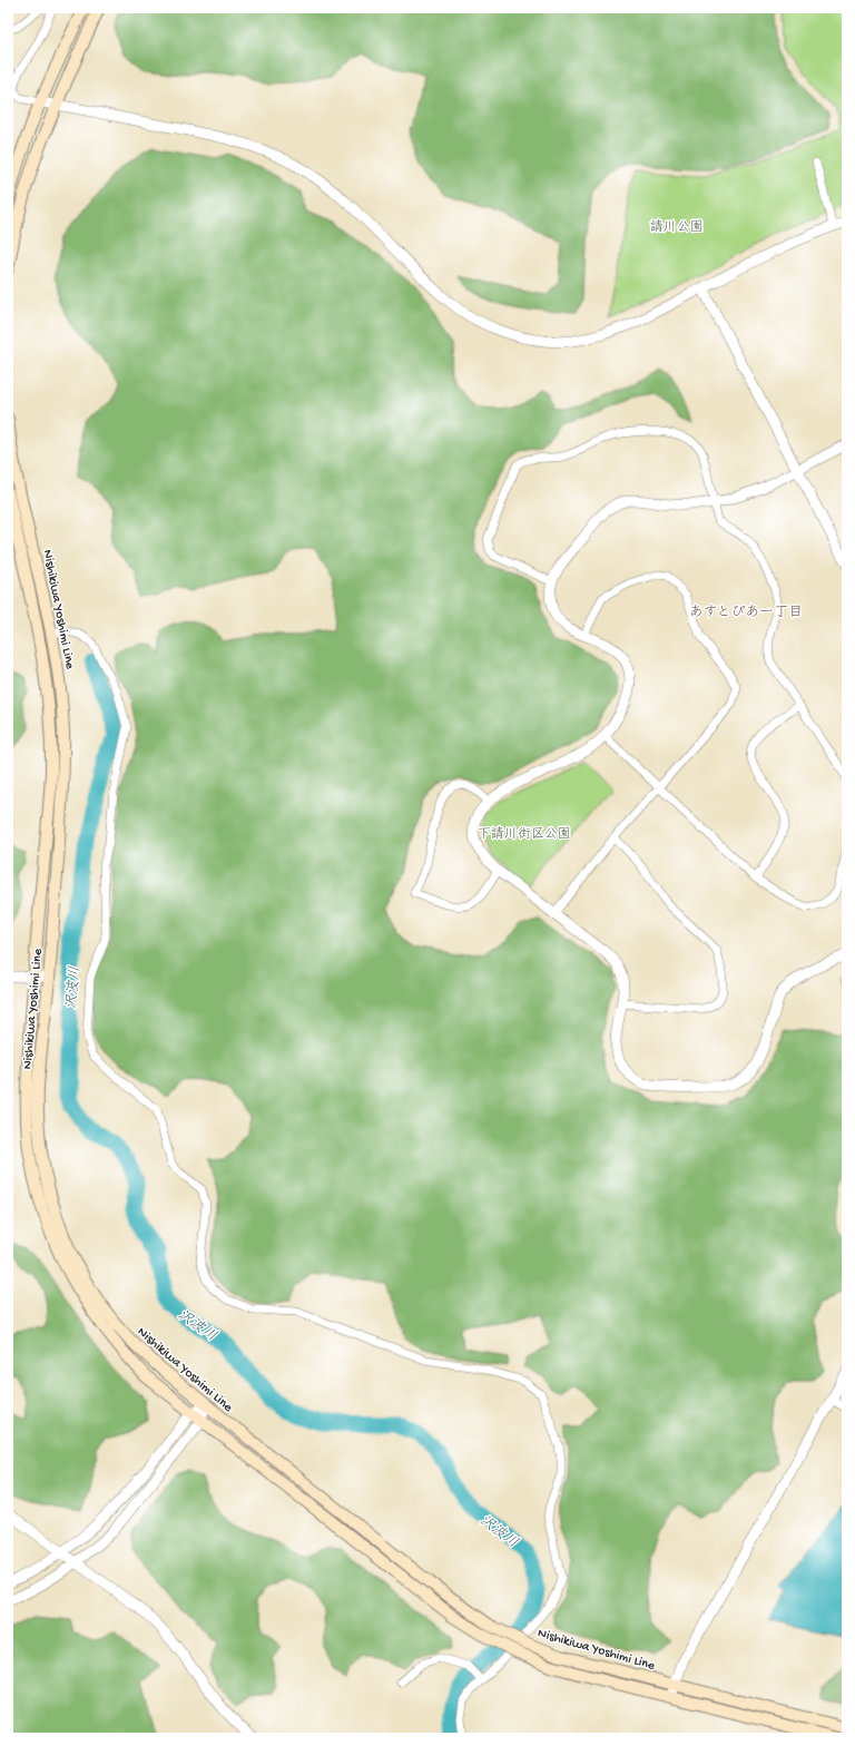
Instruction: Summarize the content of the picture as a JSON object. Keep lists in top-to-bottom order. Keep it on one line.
{"streets":{"main road":["Nishikiwa Yoshimi Line"]},"districts":["あすとぴあ一丁目"],"water":["沢波川"],"parks":["請川公園","下請川街区公園"]}
